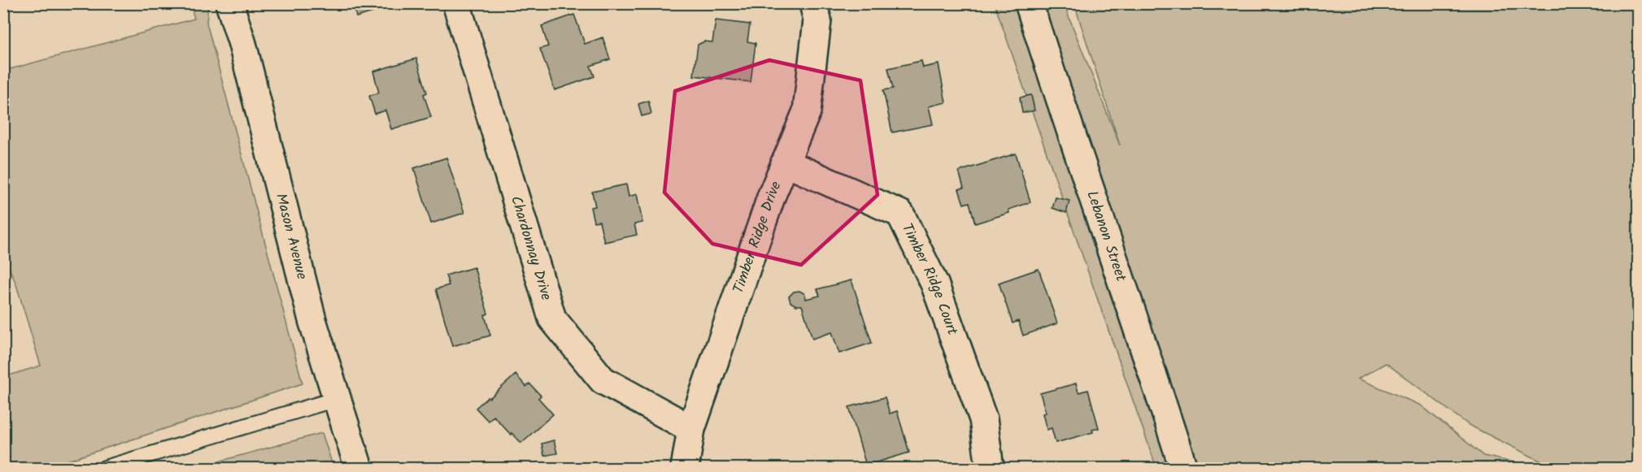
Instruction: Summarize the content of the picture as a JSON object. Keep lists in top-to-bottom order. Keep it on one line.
{"streets":{"street":["Mason Avenue","Timber Ridge Drive","Lebanon Street","Chardonnay Drive","Timber Ridge Court"]},"crossings":[["Timber Ridge Drive","Chardonnay Drive"],["Timber Ridge Drive","Timber Ridge Court"]]}
